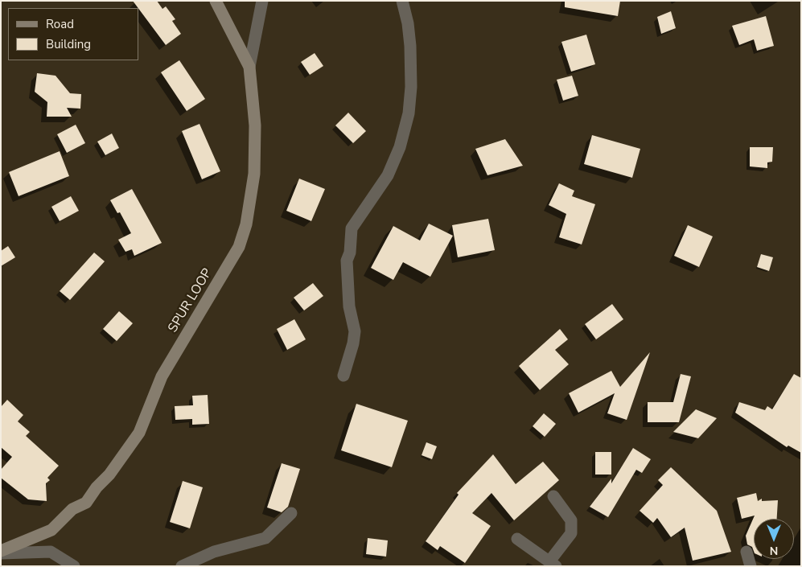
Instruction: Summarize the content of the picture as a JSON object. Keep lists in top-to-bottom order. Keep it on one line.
{"streets":{"street":["SPUR LOOP"]},"legend":["Road","Building"],"north":"bottom"}
